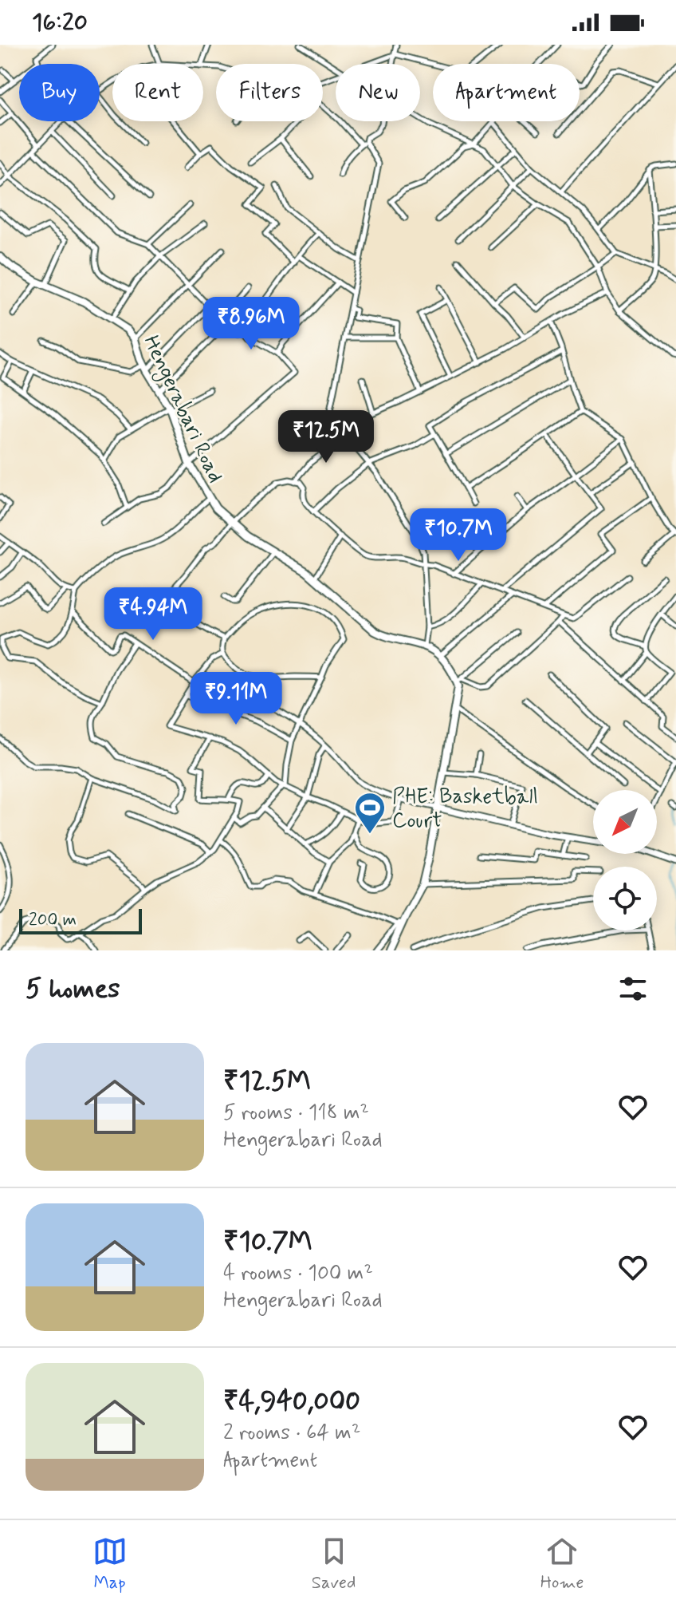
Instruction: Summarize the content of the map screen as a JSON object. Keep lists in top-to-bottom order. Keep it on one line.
{"streets":{"main road":["Hengerabari Road"]},"places":{"sports":["PHE: Basketball Court"]},"scale_bar":"200 m","north":"bottom left","page":{"status":"16:20","chip":["Buy","Rent","Filters","New","Apartment"],"price":["₹8.96M","₹12.5M","₹10.7M","₹4.94M","₹9.11M"],"scale":"200 m","heading":"5 homes","list":[{"name":"₹12.5M","note":"5 rooms · 118 m² · Hengerabari Road"},{"name":"₹10.7M","note":"4 rooms · 100 m² · Hengerabari Road"},{"name":"₹4,940,000","note":"2 rooms · 64 m² · Apartment"}],"tabs":["Map","Saved","Home"]}}
